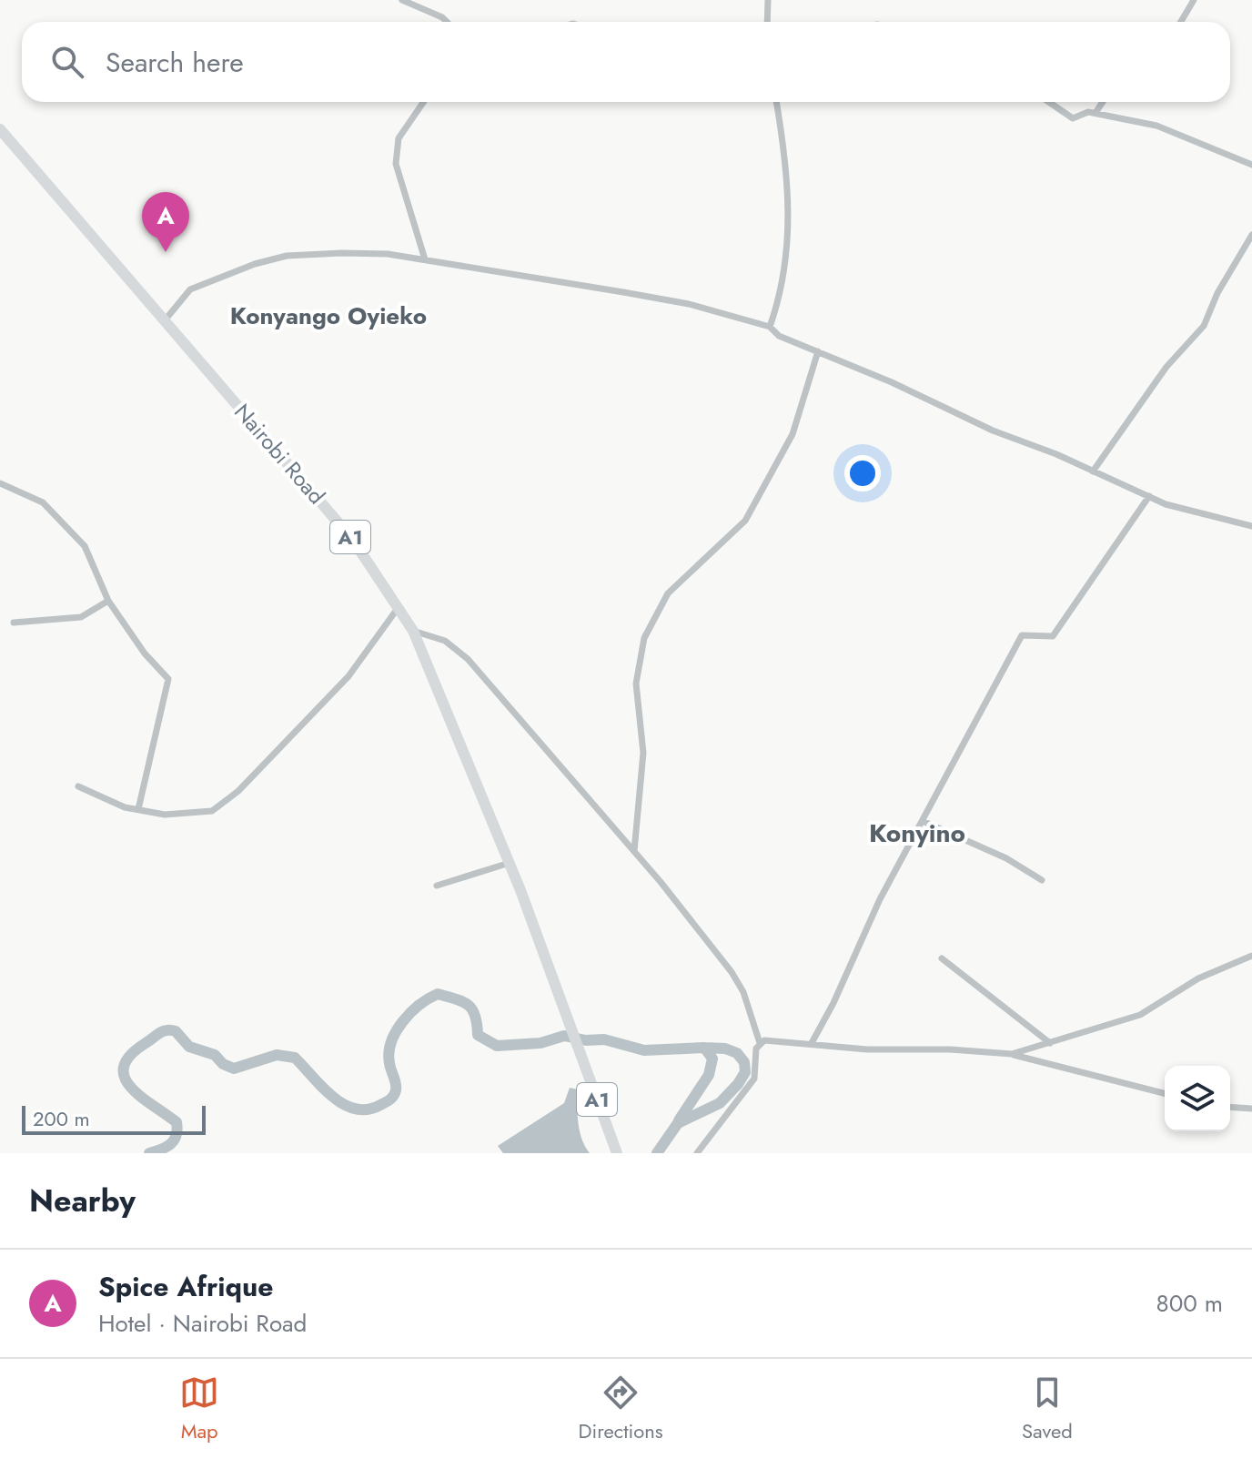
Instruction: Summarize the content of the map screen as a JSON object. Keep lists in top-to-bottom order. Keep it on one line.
{"streets":{"highway":["Nairobi Road","A1"]},"districts":["Konyango Oyieko","Konyino"],"scale_bar":"200 m","page":{"search":"Search here","pins":"A","scale":"200 m","heading":"Nearby","list":[{"mark":"A","name":"Spice Afrique","note":"Hotel · Nairobi Road","value":"800 m"}],"nav":["Map","Directions","Saved"]}}
